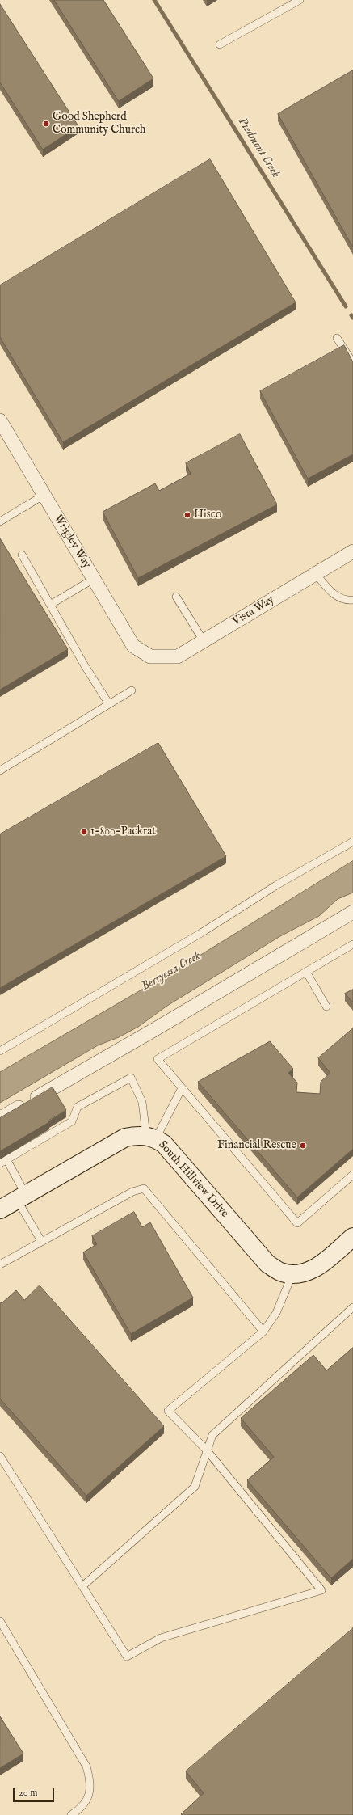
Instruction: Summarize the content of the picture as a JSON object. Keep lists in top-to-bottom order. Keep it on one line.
{"streets":{"street":["Wrigley Way","Vista Way","South Hillview Drive"]},"crossings":[["Wrigley Way","Vista Way"]],"water":["Piedmont Creek","Berryessa Creek"],"places":["Good Shepherd Community Church","Hisco","1-800-Packrat","Financial Rescue"],"scale_bar":"20 m"}
